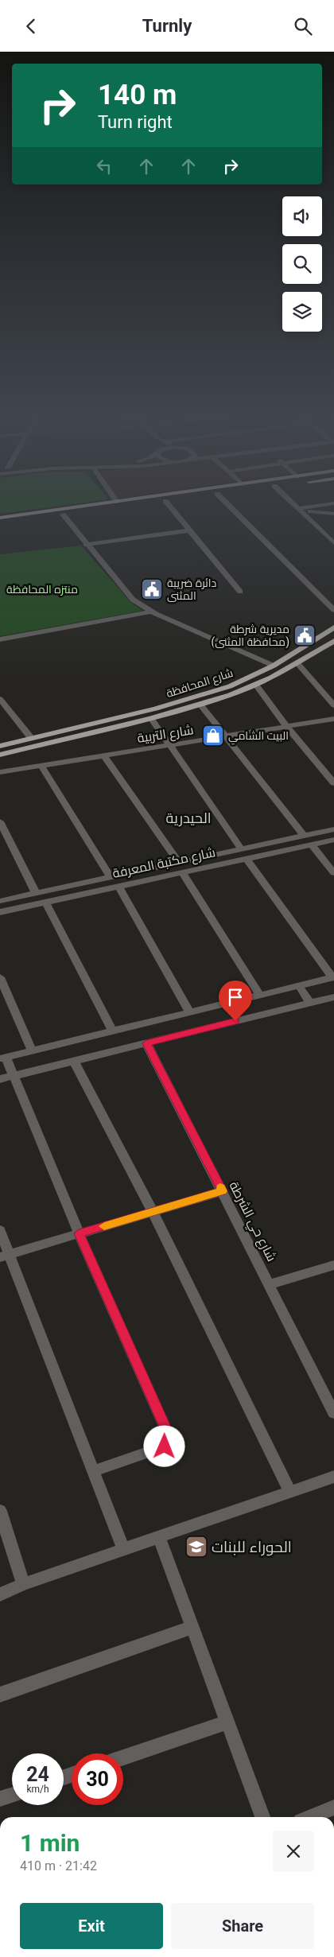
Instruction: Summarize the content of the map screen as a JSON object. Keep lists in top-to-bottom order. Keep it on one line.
{"streets":{"main road":["شارع المحافظة"],"street":["شارع التربية","شارع مكتبة المعرفة","شارع حي الشرطة"]},"districts":["الحيدرية"],"parks":["منتزه المحافظة"],"places":{"public building":["دائرة ضريبة المثنى","مديرية شرطة (محافظة المثنى)"],"shop":["البيت الشامي"],"school or university":["الحوراء للبنات"]},"page":{"header":"Turnly","turn":["140 m","Turn right"],"speed":"24 km/h","limit":"30","heading":["1 min","410 m · 21:42"],"buttons":["Exit","Share"]}}
